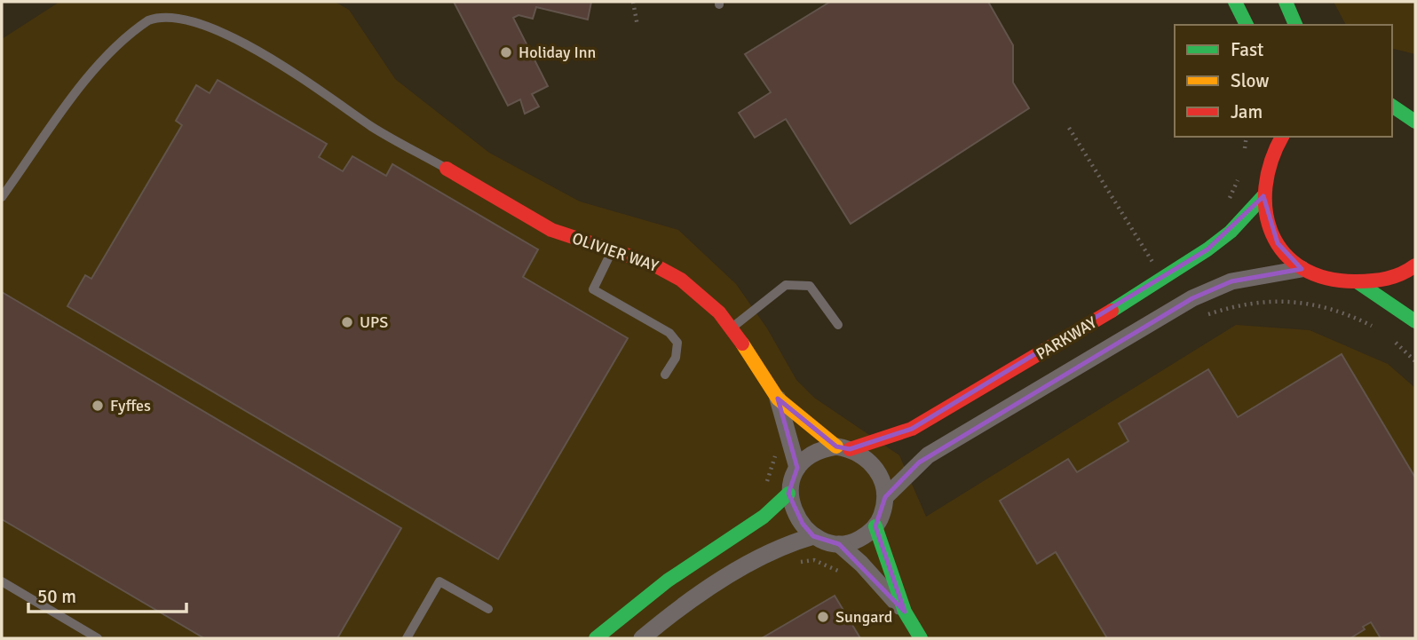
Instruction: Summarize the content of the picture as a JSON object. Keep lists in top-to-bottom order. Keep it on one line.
{"streets":{"main road":["OLIVIER WAY","PARKWAY"]},"crossings":[["OLIVIER WAY","PARKWAY"]],"places":["Holiday Inn","UPS","Fyffes","Sungard"],"legend":["Fast","Slow","Jam"],"scale_bar":"50 m"}
